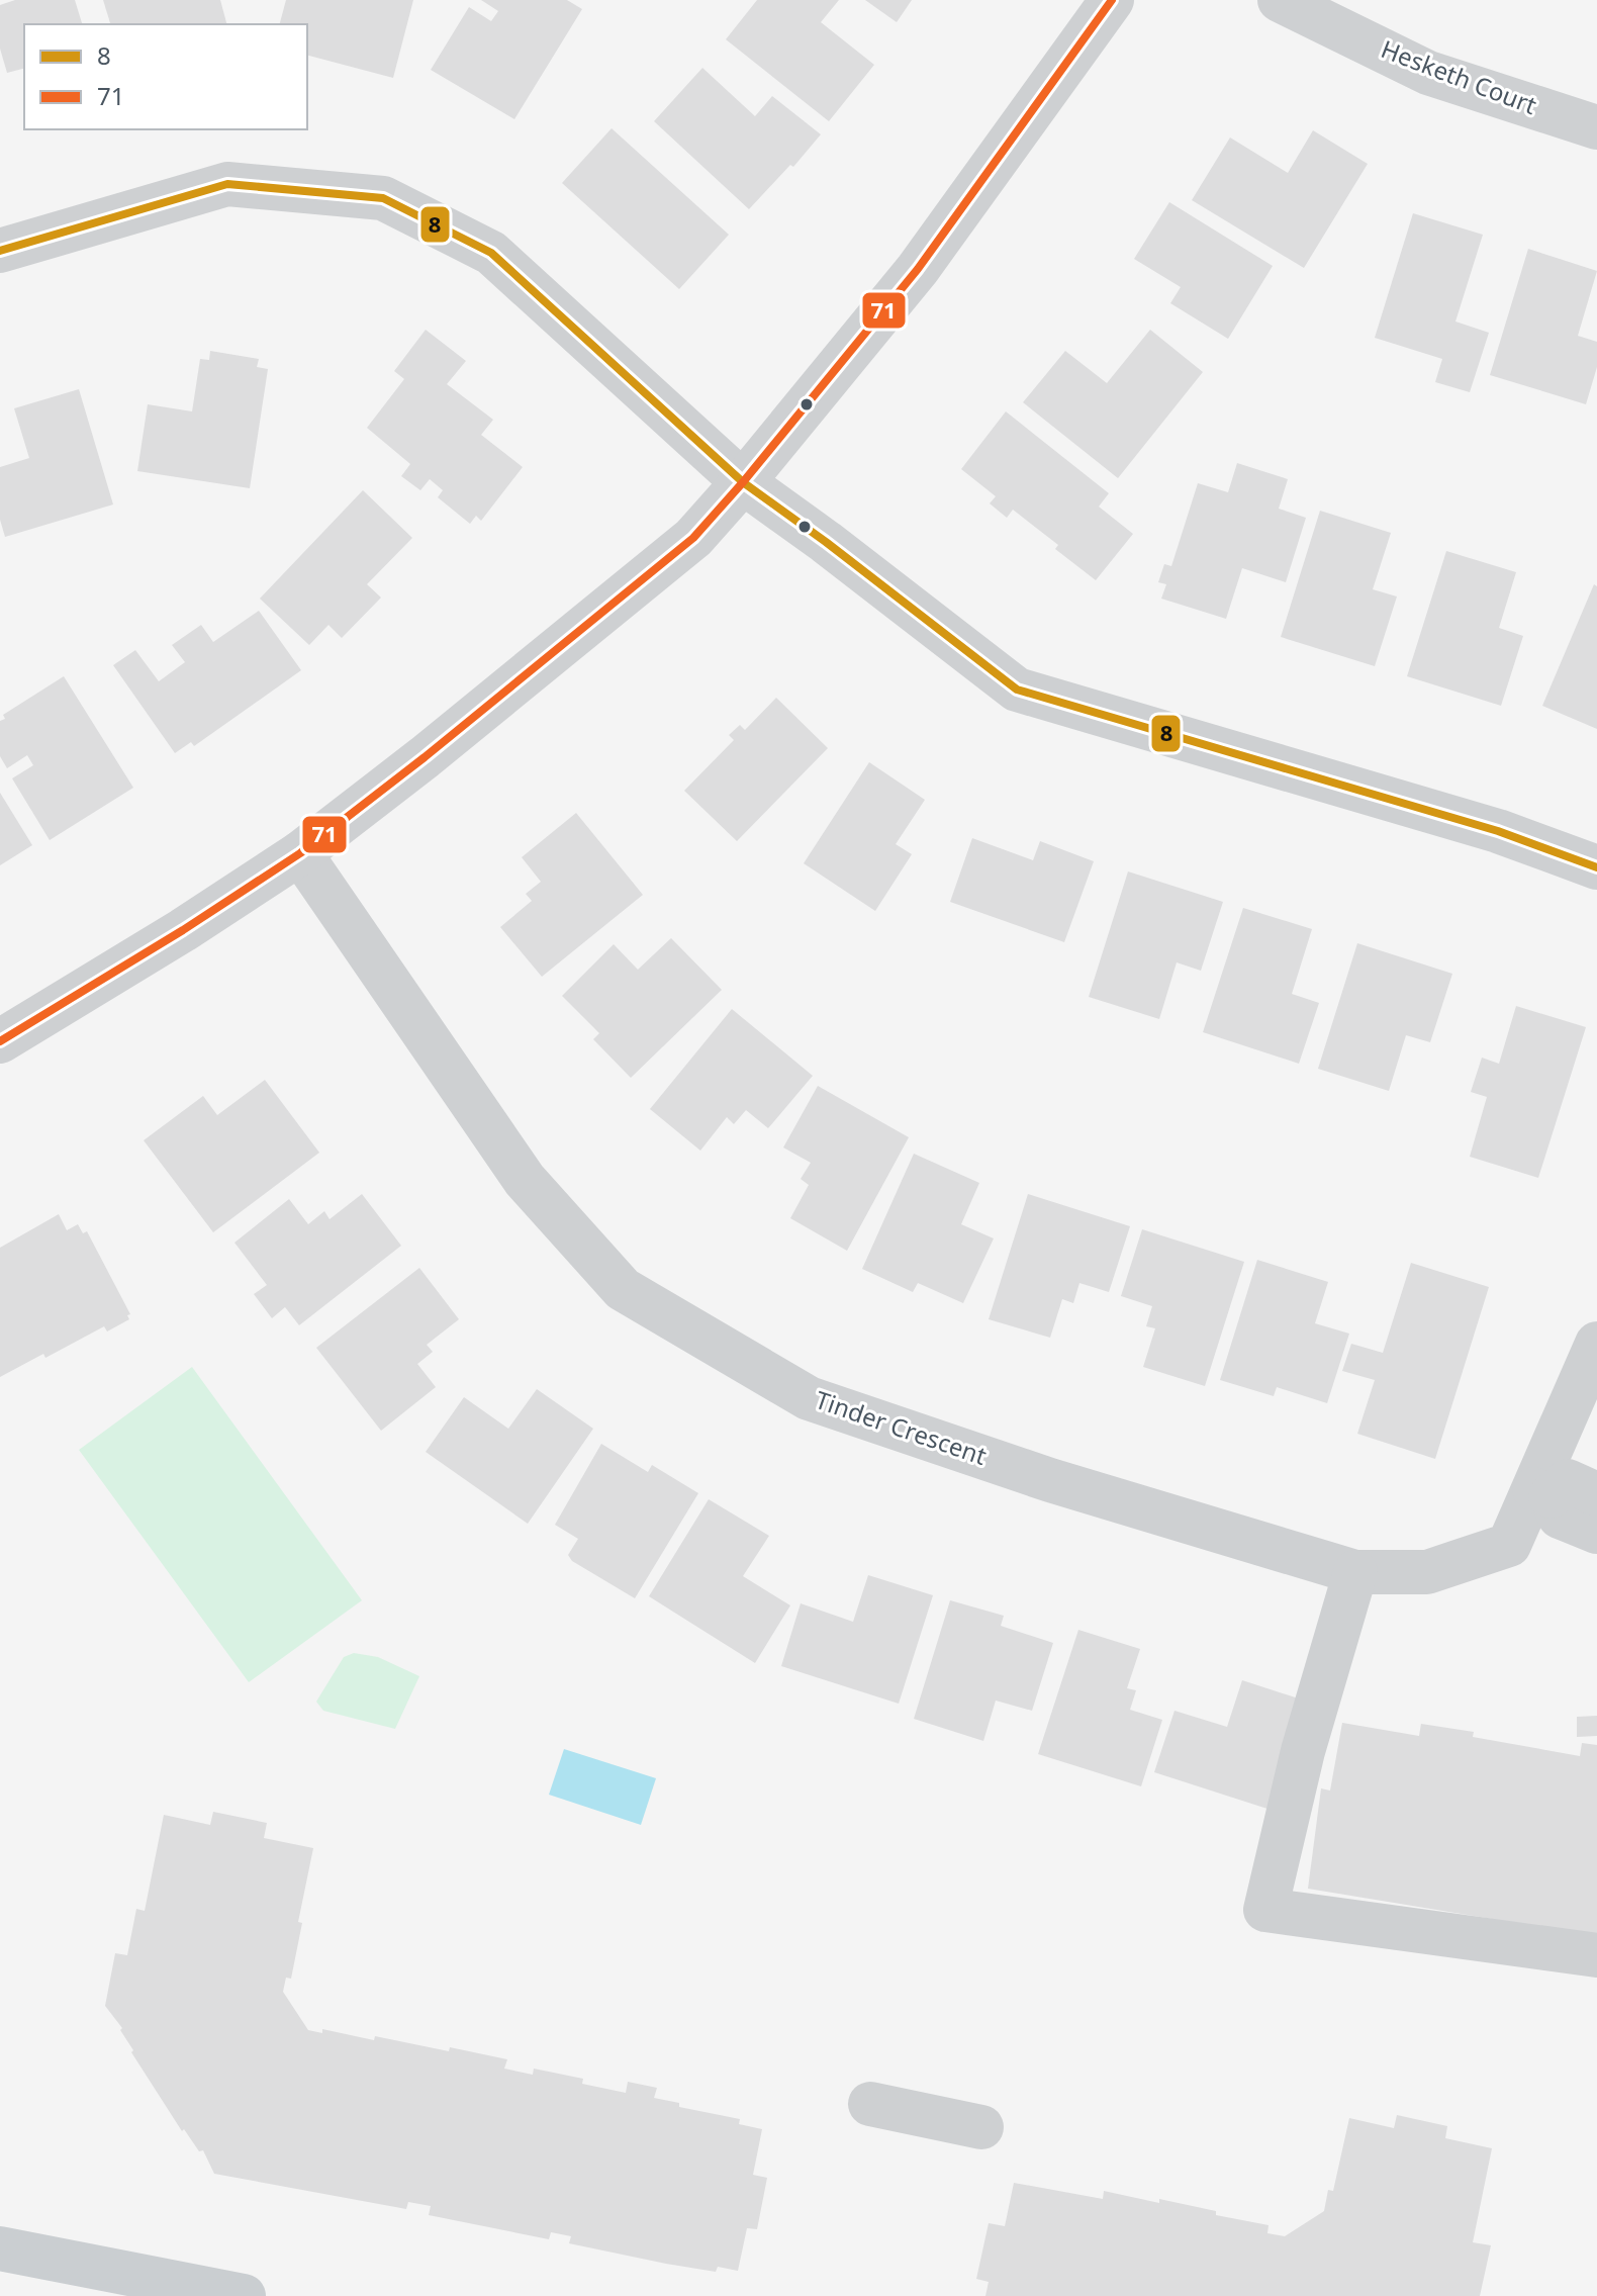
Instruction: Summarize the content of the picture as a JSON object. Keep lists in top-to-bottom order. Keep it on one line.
{"streets":{"street":["Hesketh Court","Tinder Crescent"]},"lines":["transit line 71","transit line 8"],"legend":["8","71"]}
